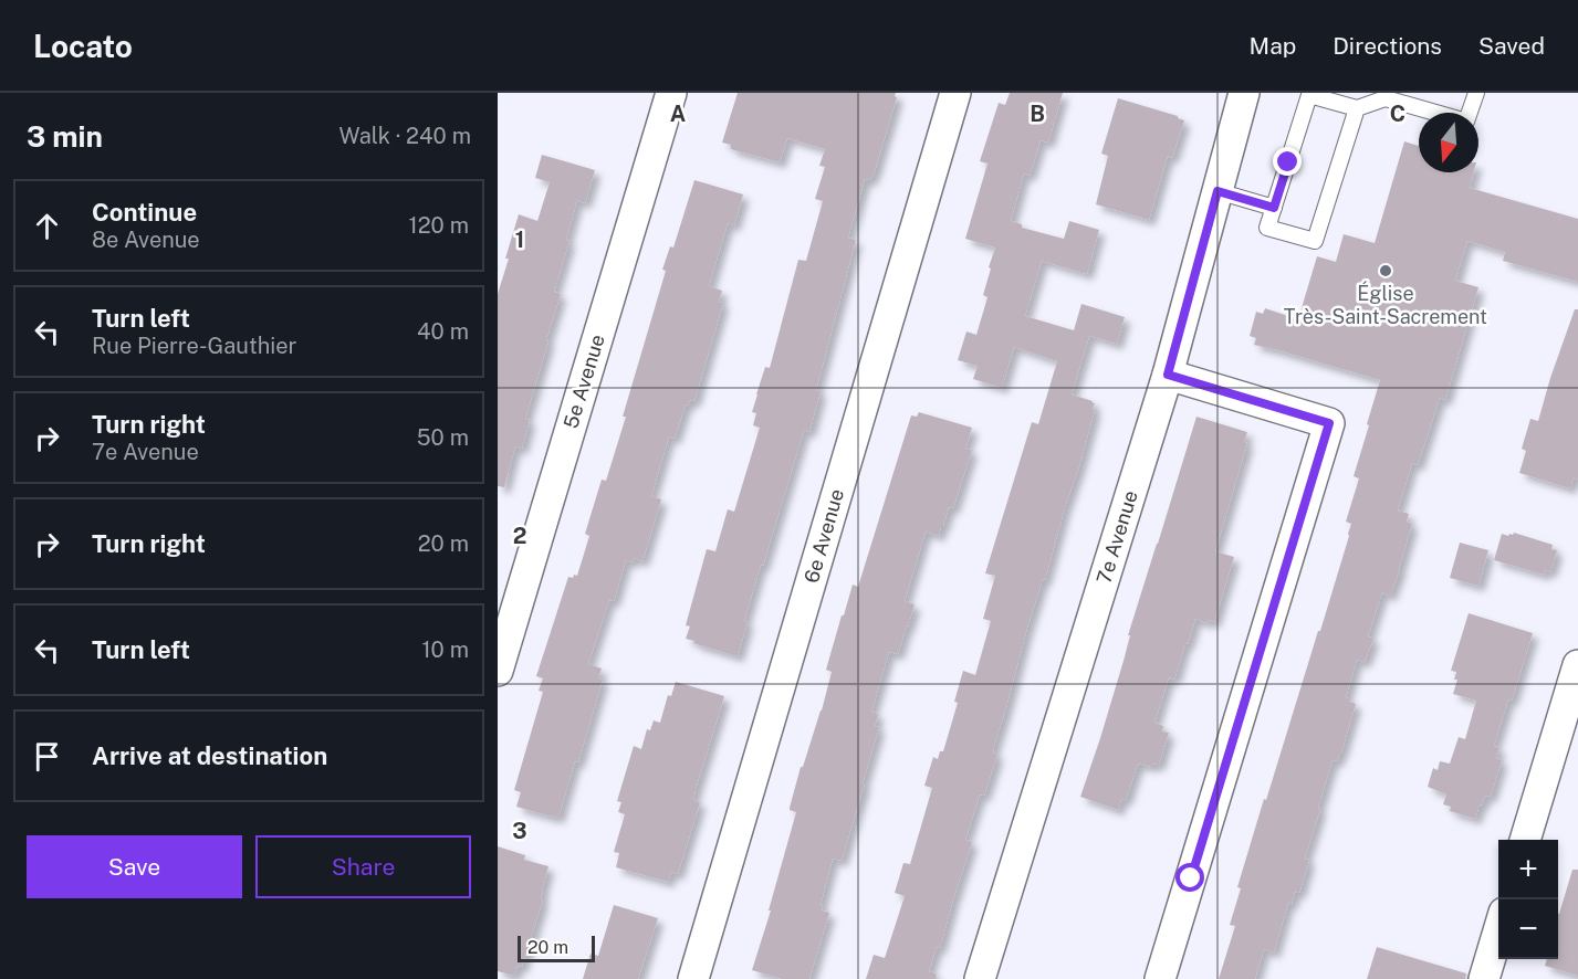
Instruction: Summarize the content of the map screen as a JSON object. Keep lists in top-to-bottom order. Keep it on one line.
{"streets":{"street":["5e Avenue","6e Avenue","7e Avenue"]},"places":["Église Très-Saint-Sacrement"],"scale_bar":"20 m","north":"bottom","page":{"header":"Locato","nav":["Map","Directions","Saved"],"heading":["3 min","Walk · 240 m"],"list":[["Continue","8e Avenue","120 m"],["Turn left","Rue Pierre-Gauthier","40 m"],["Turn right","7e Avenue","50 m"],["Turn right","20 m"],["Turn left","10 m"],"Arrive at destination"],"buttons":["Save","Share"],"map_buttons":["+","−"],"scale":"20 m"},"grid":{"columns":["A","B","C"],"rows":["1","2","3"]}}
